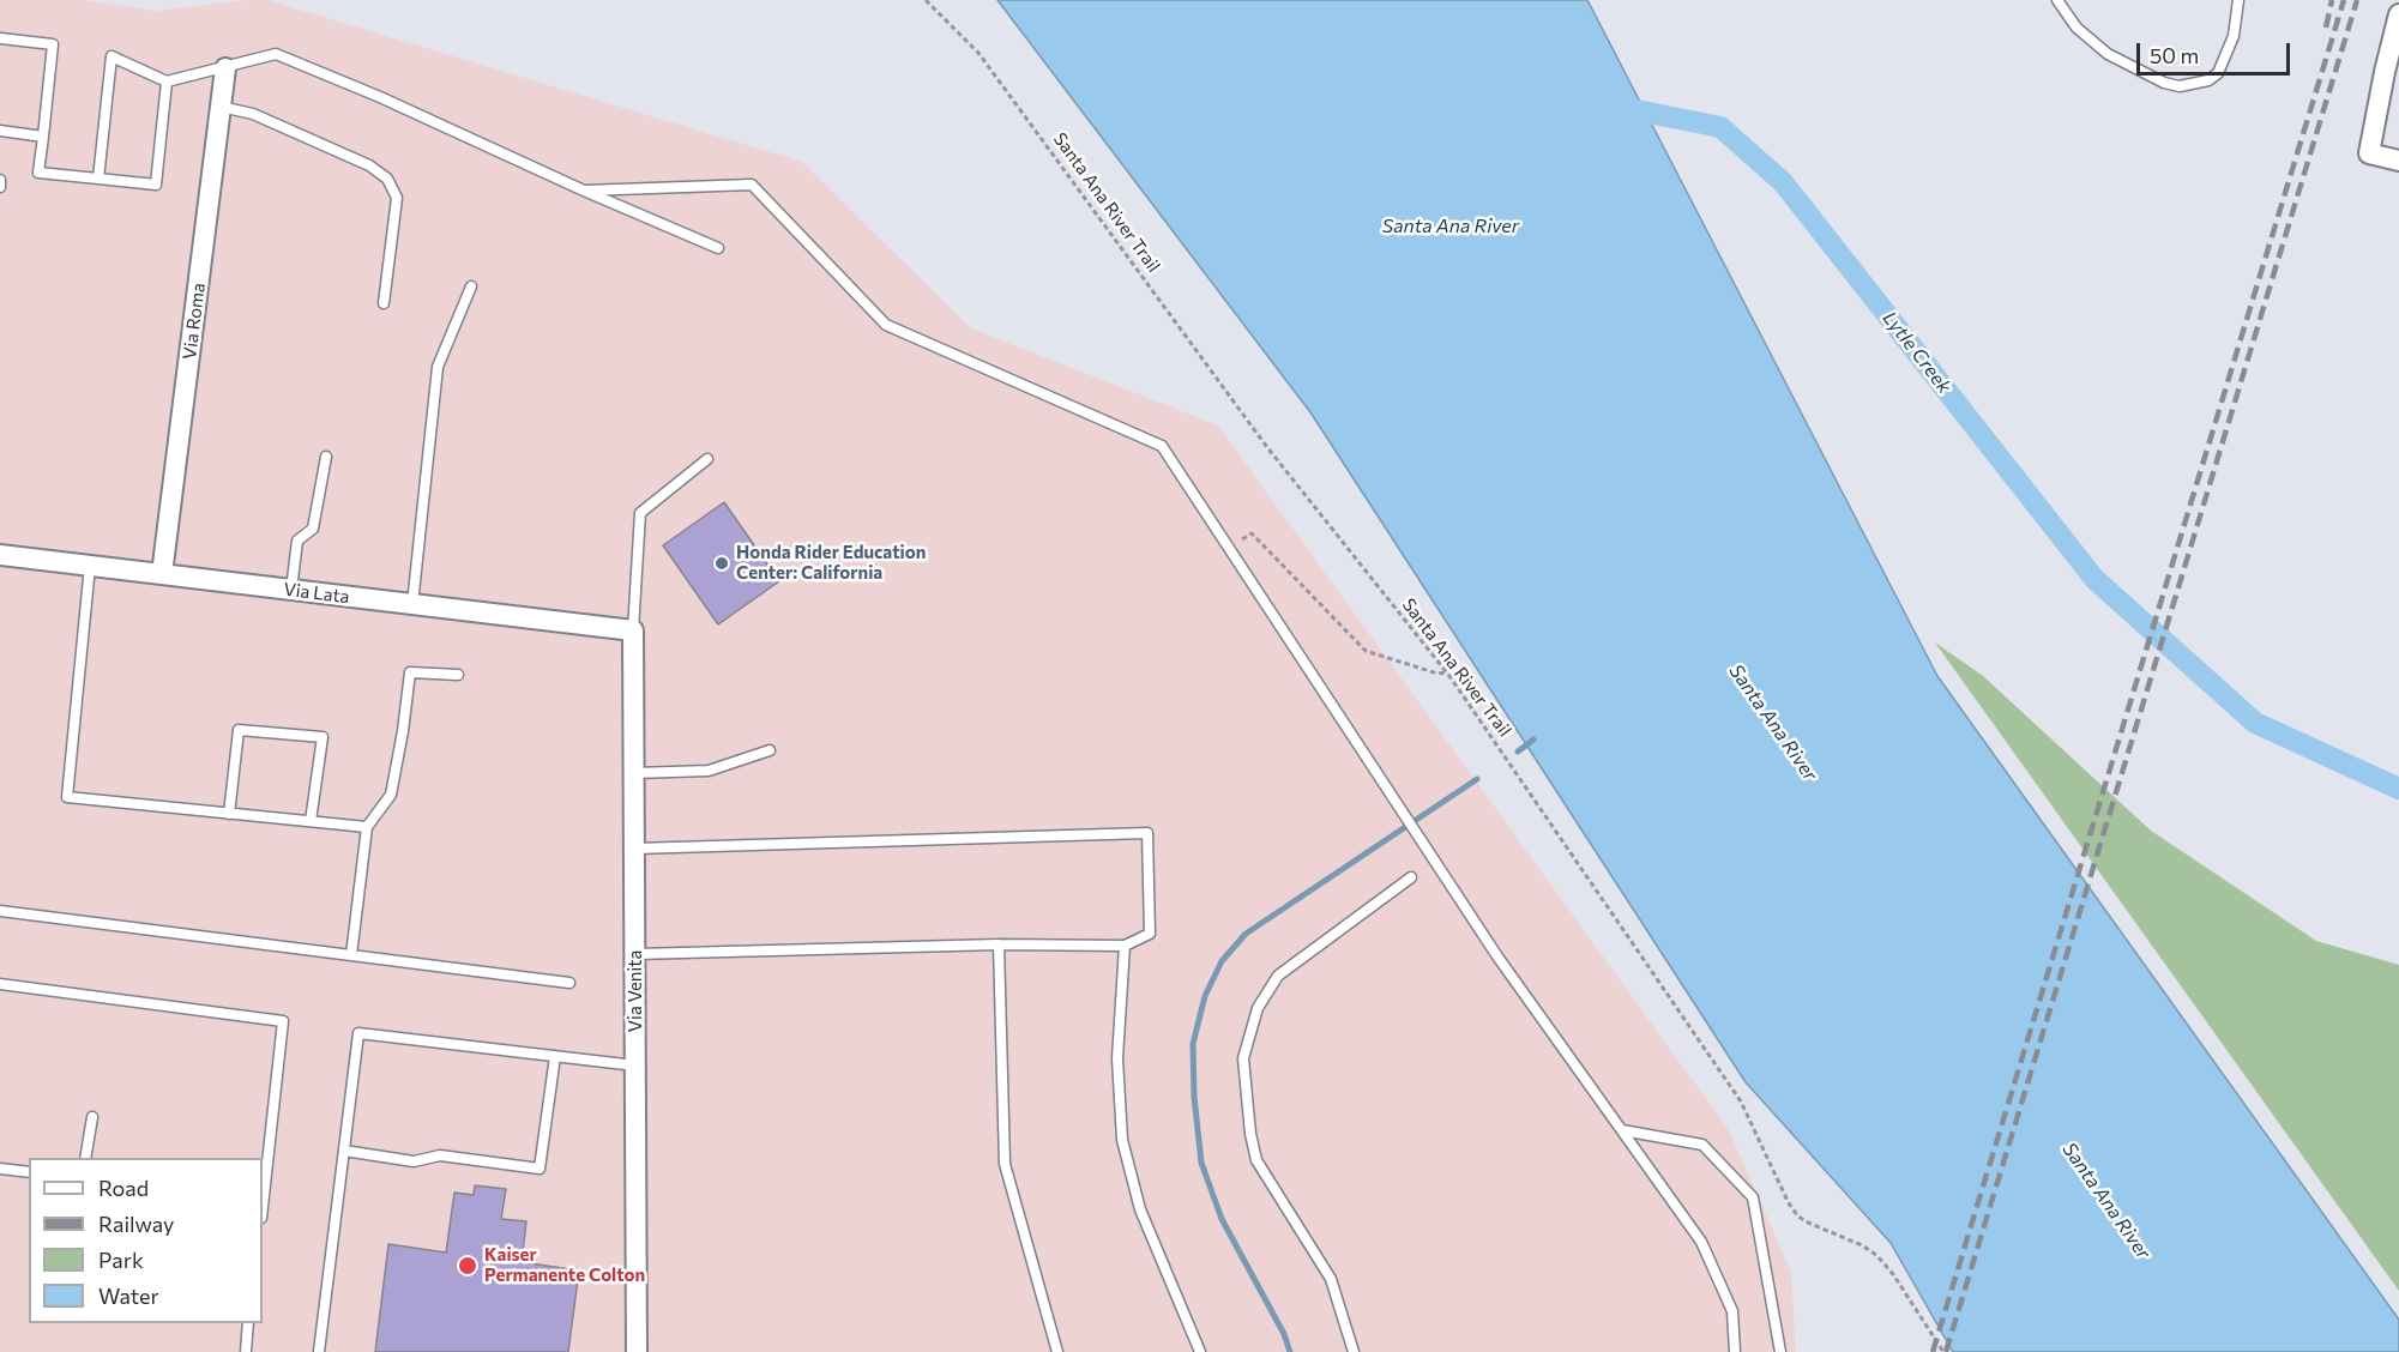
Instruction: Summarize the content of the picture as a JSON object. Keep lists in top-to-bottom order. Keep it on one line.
{"streets":{"street":["Via Roma","Via Lata","Via Venita"],"path":["Santa Ana River Trail"]},"crossings":[["Via Roma","Via Lata"],["Via Lata","Via Venita"]],"water":["Santa Ana River","Lytle Creek"],"places":["Honda Rider Education Center: California","Kaiser Permanente Colton"],"legend":["Road","Railway","Park","Water"],"scale_bar":"50 m"}
